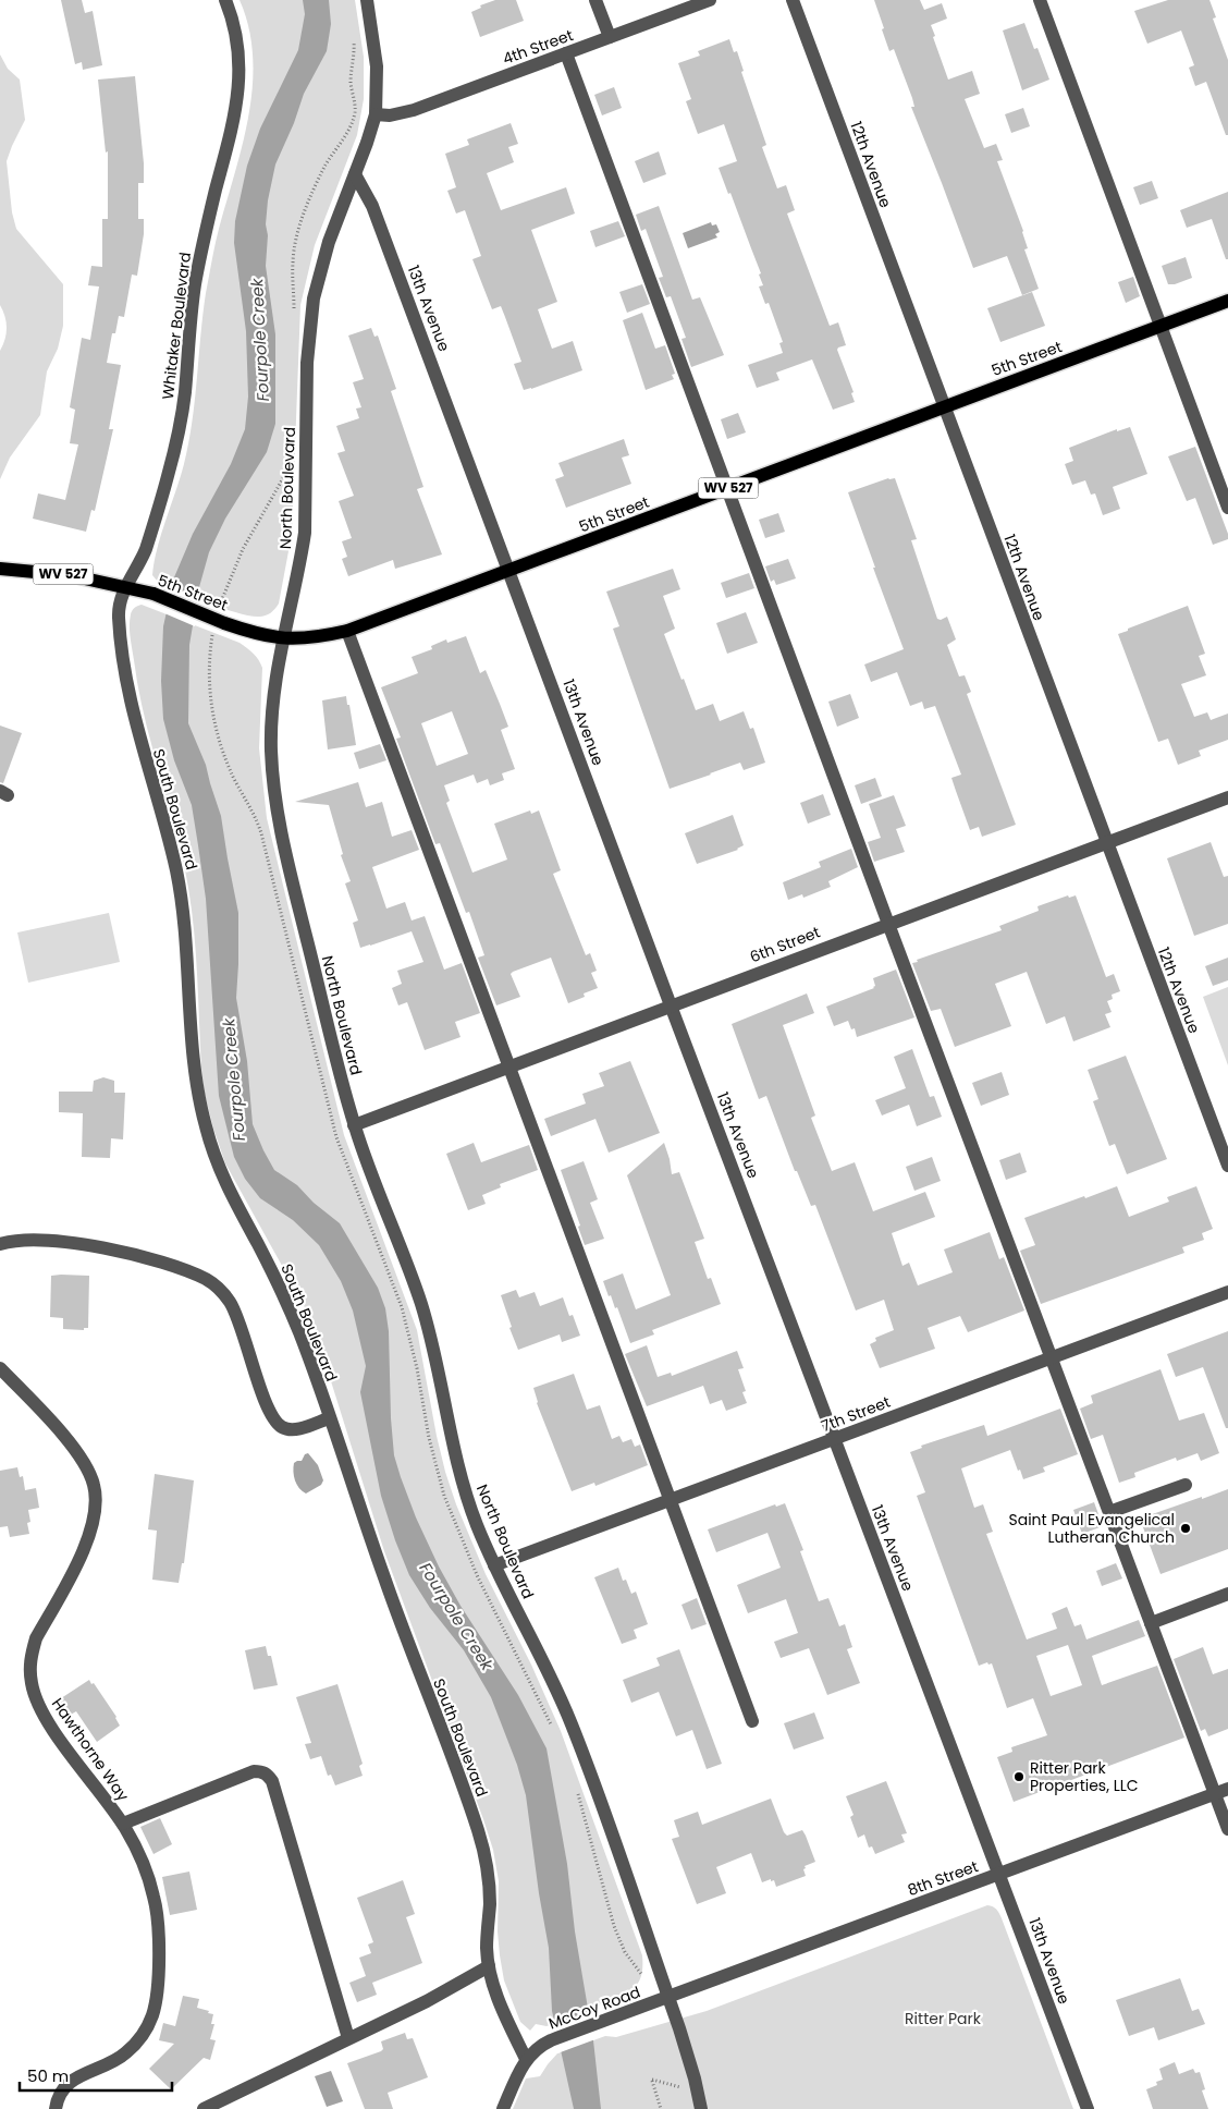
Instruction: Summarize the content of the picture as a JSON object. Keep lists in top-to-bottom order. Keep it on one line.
{"streets":{"main road":["5th Street","WV 527"],"street":["4th Street","12th Avenue","13th Avenue","Whitaker Boulevard","North Boulevard","South Boulevard","6th Street","7th Street","Hawthorne Way","8th Street","McCoy Road"]},"crossings":[["4th Street","North Boulevard"],["12th Avenue","5th Street"],["12th Avenue","6th Street"],["13th Avenue","5th Street"],["13th Avenue","North Boulevard"],["13th Avenue","6th Street"],["13th Avenue","7th Street"],["13th Avenue","8th Street"],["Whitaker Boulevard","5th Street"],["Whitaker Boulevard","South Boulevard"],["5th Street","North Boulevard"],["5th Street","South Boulevard"],["North Boulevard","6th Street"],["North Boulevard","7th Street"],["North Boulevard","8th Street"],["North Boulevard","McCoy Road"],["South Boulevard","McCoy Road"],["8th Street","McCoy Road"]],"water":["Fourpole Creek"],"parks":["Ritter Park"],"places":["Saint Paul Evangelical Lutheran Church","Ritter Park Properties, LLC"],"scale_bar":"50 m"}
